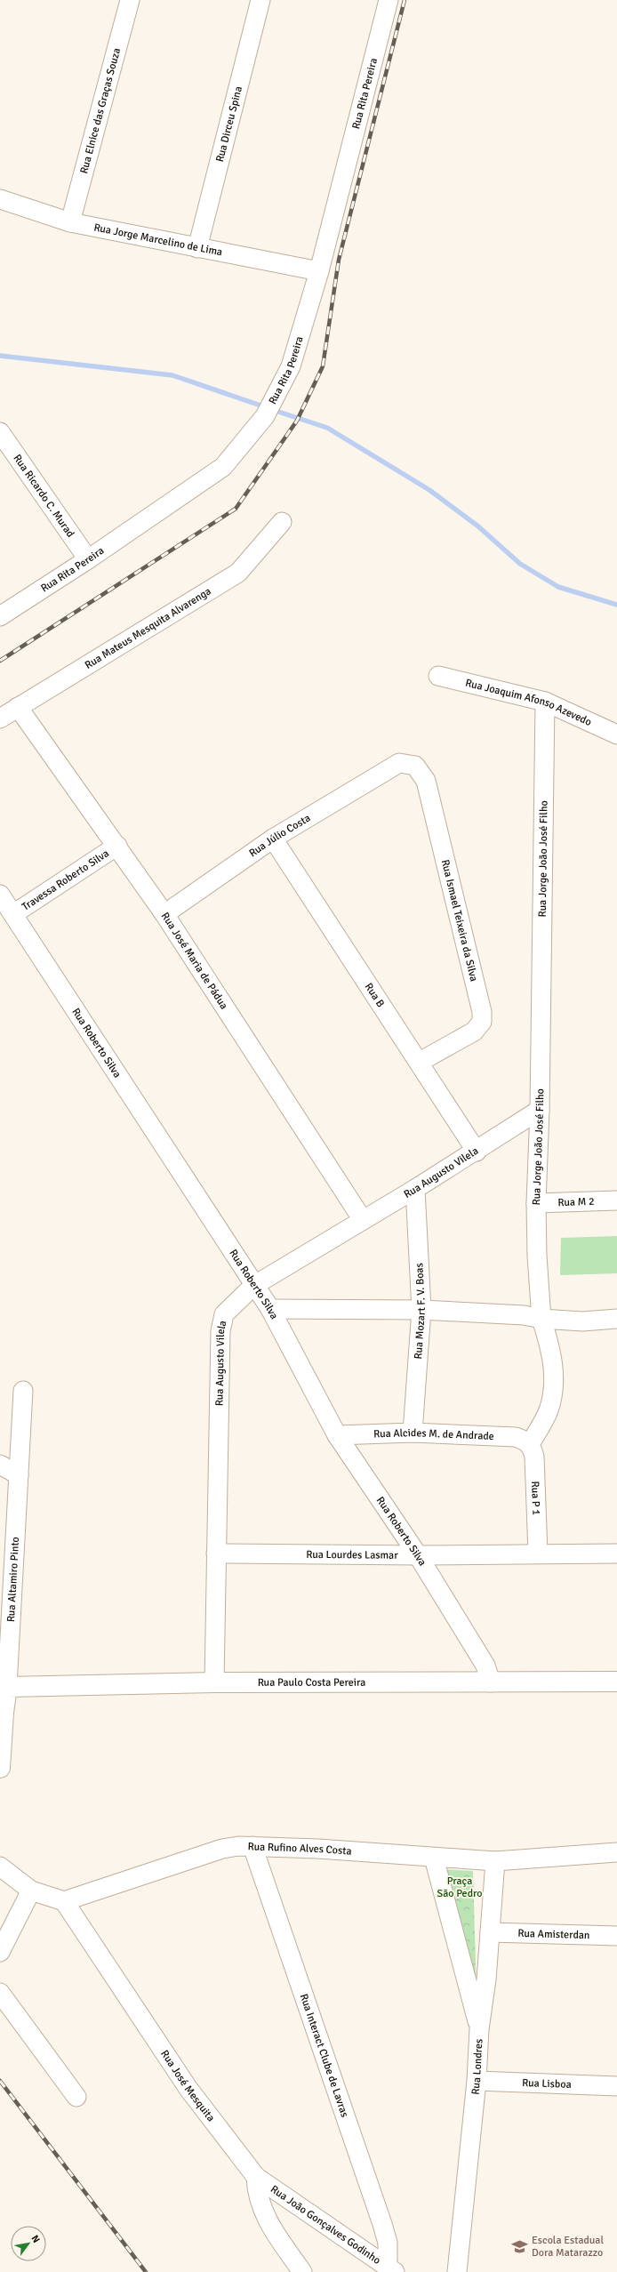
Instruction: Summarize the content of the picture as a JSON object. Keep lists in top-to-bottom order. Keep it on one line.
{"streets":{"street":["Rua Rita Pereira","Rua Elnice das Graças Souza","Rua Dirceu Spina","Rua Jorge Marcelino de Lima","Rua Ricardo C. Murad","Rua Mateus Mesquita Alvarenga","Rua Joaquim Afonso Azevedo","Rua Júlio Costa","Rua Jorge João José Filho","Travessa Roberto Silva","Rua Ismael Teixeira da Silva","Rua José Maria de Pádua","Rua B","Rua Roberto Silva","Rua Augusto Vilela","Rua M 2","Rua Mozart F. V. Boas","Rua Alcides M. de Andrade","Rua P 1","Rua Lourdes Lasmar","Rua Altamiro Pinto","Rua Paulo Costa Pereira","Rua Rufino Alves Costa","Rua Amisterdan","Rua Interact Clube de Lavras","Rua Londres","Rua Lisboa","Rua José Mesquita","Rua João Gonçalves Godinho"]},"crossings":[["Rua Rita Pereira","Rua Jorge Marcelino de Lima"],["Rua Rita Pereira","Rua Ricardo C. Murad"],["Rua Elnice das Graças Souza","Rua Jorge Marcelino de Lima"],["Rua Dirceu Spina","Rua Jorge Marcelino de Lima"],["Rua Mateus Mesquita Alvarenga","Rua José Maria de Pádua"],["Rua Joaquim Afonso Azevedo","Rua Jorge João José Filho"],["Rua Júlio Costa","Rua Ismael Teixeira da Silva"],["Rua Júlio Costa","Rua José Maria de Pádua"],["Rua Júlio Costa","Rua B"],["Rua Jorge João José Filho","Rua Augusto Vilela"],["Rua Jorge João José Filho","Rua M 2"],["Rua Jorge João José Filho","Rua Alcides M. de Andrade"],["Rua Jorge João José Filho","Rua P 1"],["Travessa Roberto Silva","Rua José Maria de Pádua"],["Travessa Roberto Silva","Rua Roberto Silva"],["Rua Ismael Teixeira da Silva","Rua B"],["Rua José Maria de Pádua","Rua Augusto Vilela"],["Rua B","Rua Augusto Vilela"],["Rua Roberto Silva","Rua Augusto Vilela"],["Rua Roberto Silva","Rua Alcides M. de Andrade"],["Rua Roberto Silva","Rua Lourdes Lasmar"],["Rua Roberto Silva","Rua Paulo Costa Pereira"],["Rua Augusto Vilela","Rua Mozart F. V. Boas"],["Rua Augusto Vilela","Rua Lourdes Lasmar"],["Rua Augusto Vilela","Rua Paulo Costa Pereira"],["Rua Mozart F. V. Boas","Rua Alcides M. de Andrade"],["Rua Alcides M. de Andrade","Rua P 1"],["Rua P 1","Rua Lourdes Lasmar"],["Rua Altamiro Pinto","Rua Paulo Costa Pereira"],["Rua Rufino Alves Costa","Rua Interact Clube de Lavras"],["Rua Rufino Alves Costa","Rua Londres"],["Rua Rufino Alves Costa","Rua José Mesquita"],["Rua Amisterdan","Rua Londres"],["Rua Interact Clube de Lavras","Rua João Gonçalves Godinho"],["Rua Londres","Rua Lisboa"],["Rua José Mesquita","Rua João Gonçalves Godinho"]],"parks":["Praça São Pedro"],"places":{"school or university":["Escola Estadual Dora Matarazzo"]},"north":"top right"}
